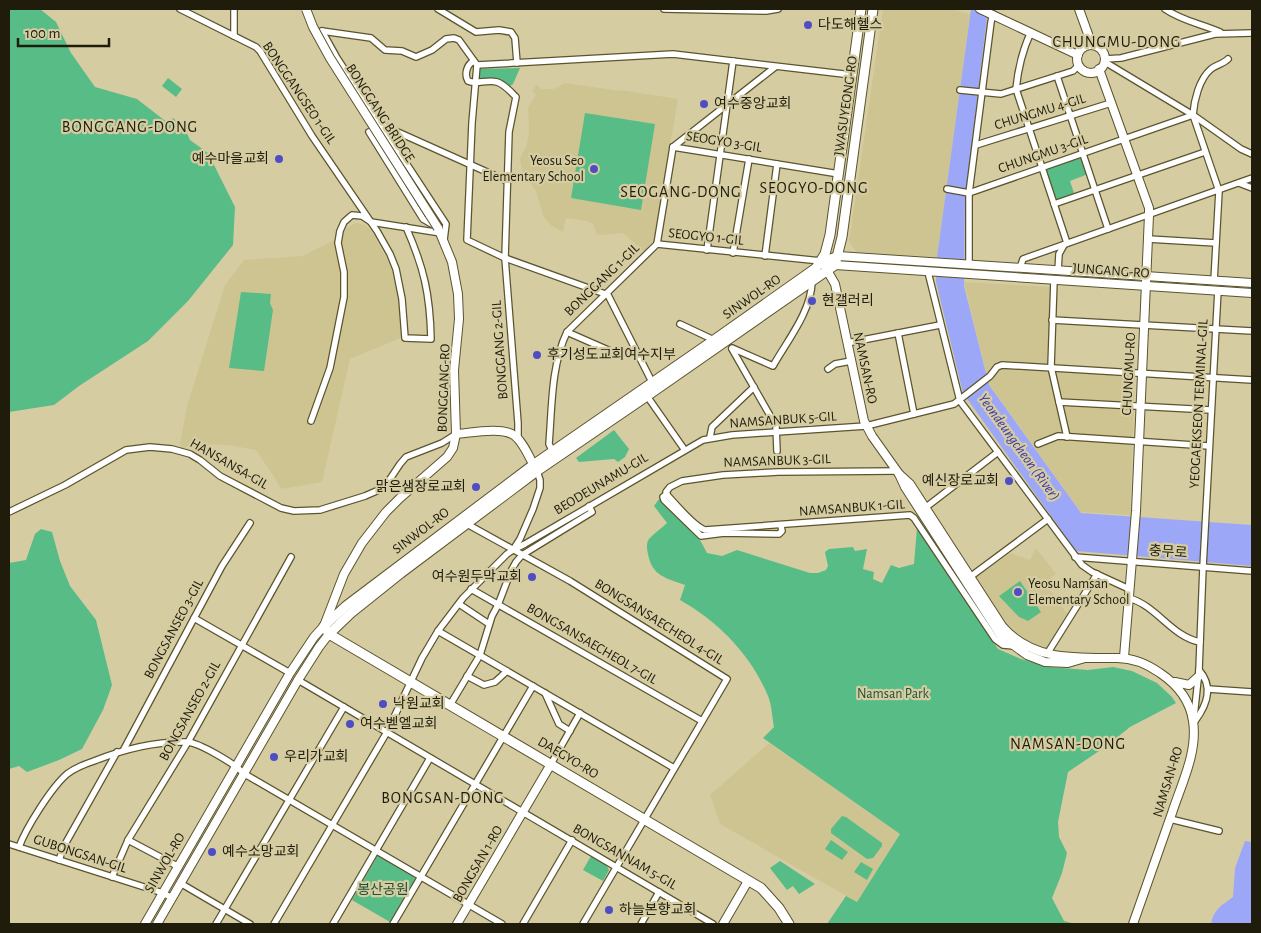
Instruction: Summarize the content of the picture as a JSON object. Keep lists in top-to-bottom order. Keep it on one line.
{"streets":{"main road":["JWASUYEONG-RO","SINWOL-RO","DAEGYO-RO"],"street":["BONGGANGSEO 1-GIL","CHUNGMU 4-GIL","BONGGANG BRIDGE","SEOGYO 3-GIL","CHUNGMU 3-GIL","SEOGYO 1-GIL","JUNGANG-RO","BONGGANG 1-GIL","BONGGANG 2-GIL","NAMSAN-RO","CHUNGMU-RO","BONGGANG-RO","YEOGAEKSEON TERMINAL-GIL","NAMSANBUK 5-GIL","NAMSANBUK 3-GIL","HANSANSA-GIL","BEODEUNAMU-GIL","NAMSANBUK 1-GIL","충무로","BONGSANSAECHEOL 4-GIL","BONGSANSEO 3-GIL","BONGSANSAECHEOL 7-GIL","BONGSANSEO 2-GIL","GUBONGSAN-GIL","BONGSANNAM 5-GIL","BONGSAN 1-RO"]},"crossings":[["JWASUYEONG-RO","SEOGYO 3-GIL"],["JWASUYEONG-RO","SEOGYO 1-GIL"],["JWASUYEONG-RO","SINWOL-RO"],["JWASUYEONG-RO","NAMSAN-RO"],["CHUNGMU 4-GIL","CHUNGMU-RO"],["BONGGANG BRIDGE","BONGGANG-RO"],["SEOGYO 3-GIL","SEOGYO 1-GIL"],["CHUNGMU 3-GIL","CHUNGMU-RO"],["SEOGYO 1-GIL","BONGGANG 1-GIL"],["SEOGYO 1-GIL","SINWOL-RO"],["JUNGANG-RO","CHUNGMU-RO"],["JUNGANG-RO","YEOGAEKSEON TERMINAL-GIL"],["BONGGANG 1-GIL","SINWOL-RO"],["SINWOL-RO","NAMSAN-RO"],["SINWOL-RO","BONGGANG-RO"],["SINWOL-RO","BONGSANSAECHEOL 4-GIL"],["SINWOL-RO","DAEGYO-RO"],["SINWOL-RO","GUBONGSAN-GIL"],["SINWOL-RO","BONGSANNAM 5-GIL"],["NAMSAN-RO","NAMSANBUK 5-GIL"],["NAMSAN-RO","NAMSANBUK 3-GIL"],["NAMSAN-RO","NAMSANBUK 1-GIL"],["CHUNGMU-RO","충무로"],["BONGGANG-RO","HANSANSA-GIL"],["BONGGANG-RO","DAEGYO-RO"],["YEOGAEKSEON TERMINAL-GIL","충무로"],["NAMSANBUK 5-GIL","BEODEUNAMU-GIL"],["NAMSANBUK 3-GIL","NAMSANBUK 1-GIL"],["BEODEUNAMU-GIL","BONGSANSAECHEOL 4-GIL"],["BONGSANSAECHEOL 4-GIL","BONGSANSAECHEOL 7-GIL"],["BONGSANSAECHEOL 4-GIL","DAEGYO-RO"],["BONGSANSAECHEOL 4-GIL","BONGSANNAM 5-GIL"],["BONGSANSEO 2-GIL","GUBONGSAN-GIL"],["DAEGYO-RO","BONGSAN 1-RO"],["BONGSANNAM 5-GIL","BONGSAN 1-RO"]],"districts":["CHUNGMU-DONG","BONGGANG-DONG","SEOGYO-DONG","SEOGANG-DONG","NAMSAN-DONG","BONGSAN-DONG"],"water":["Yeondeungcheon (River)"],"parks":["Namsan Park","봉산공원"],"places":["다도해헬스","여수중앙교회","예수마을교회","Yeosu Seo Elementary School","현갤러리","후기성도교회여수지부","예신장로교회","맑은샘장로교회","여수원두막교회","Yeosu Namsan Elementary School","낙원교회","여수벧엘교회","우리가교회","예수소망교회","하늘본향교회"],"scale_bar":"100 m"}
